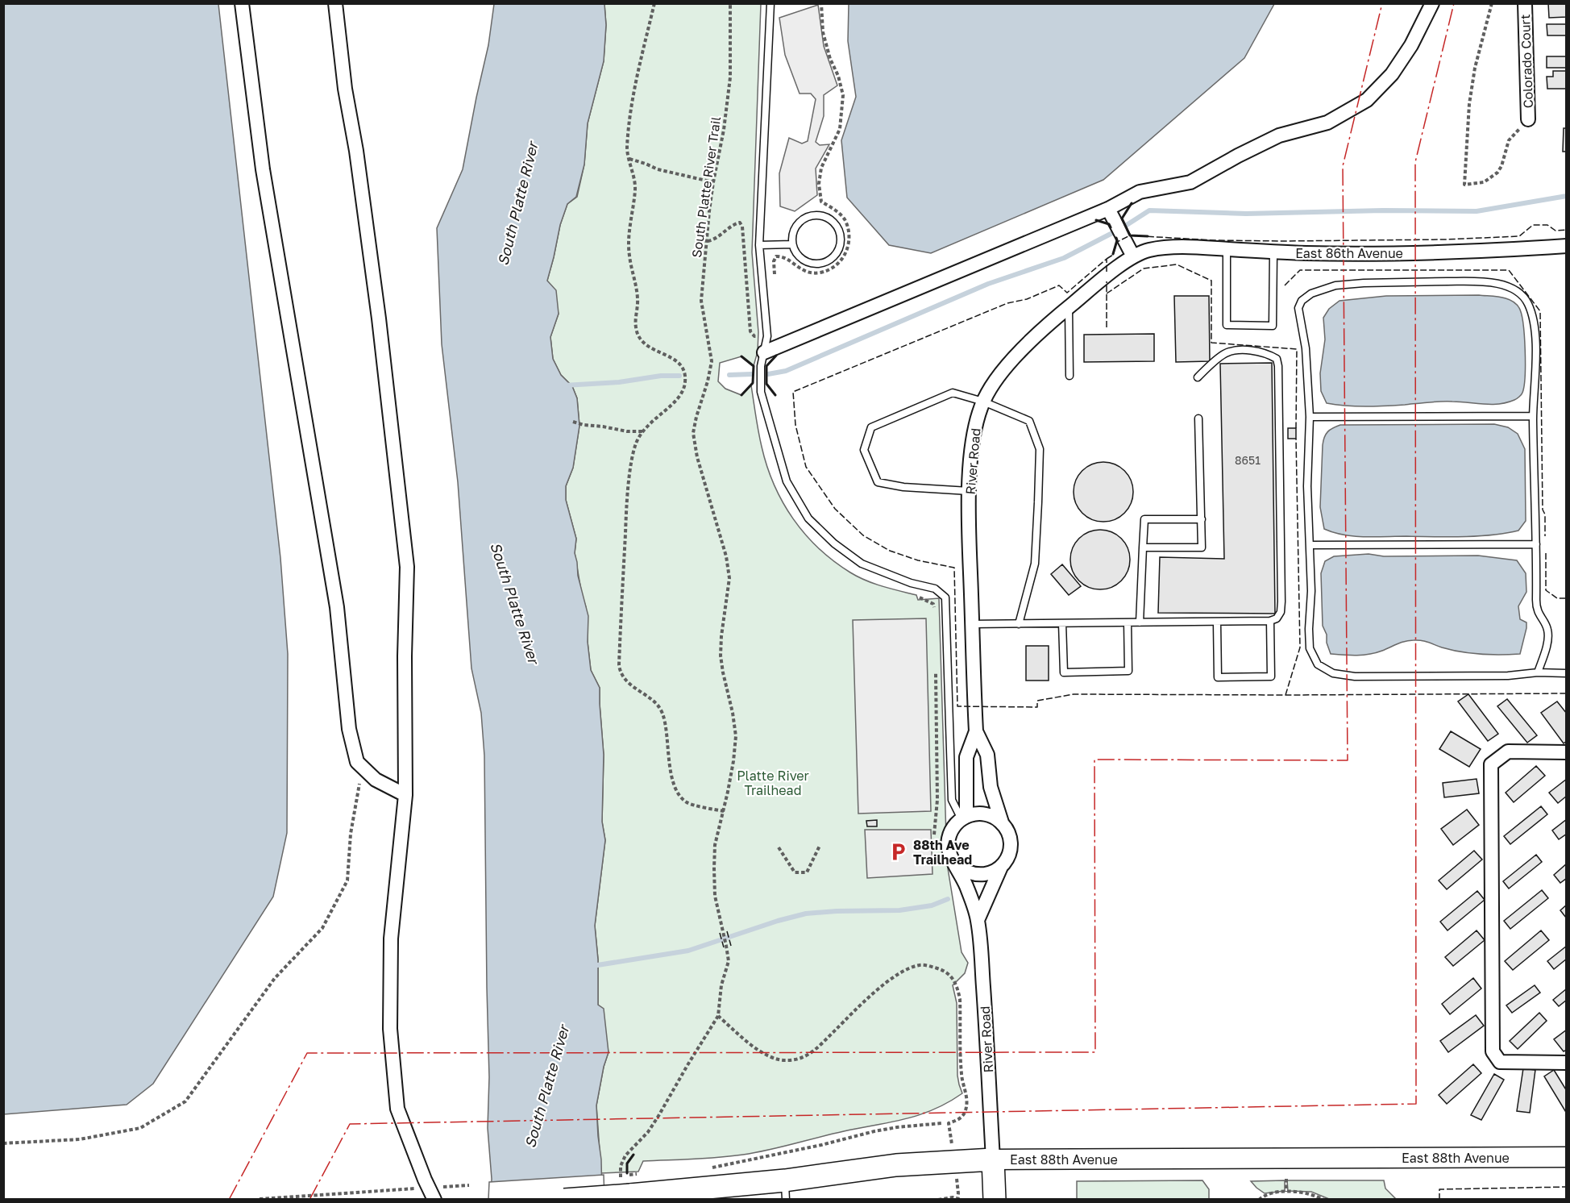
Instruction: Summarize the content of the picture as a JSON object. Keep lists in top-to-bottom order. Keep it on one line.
{"streets":{"main road":["East 88th Avenue"],"street":["Colorado Court","East 86th Avenue","River Road"],"path":["South Platte River Trail"]},"crossings":[["South Platte River Trail","East 88th Avenue"],["East 86th Avenue","River Road"],["River Road","East 88th Avenue"]],"water":["South Platte River"],"parks":["Platte River Trailhead"],"places":{"parking":["88th Ave Trailhead"]},"house_numbers":["8651"]}
